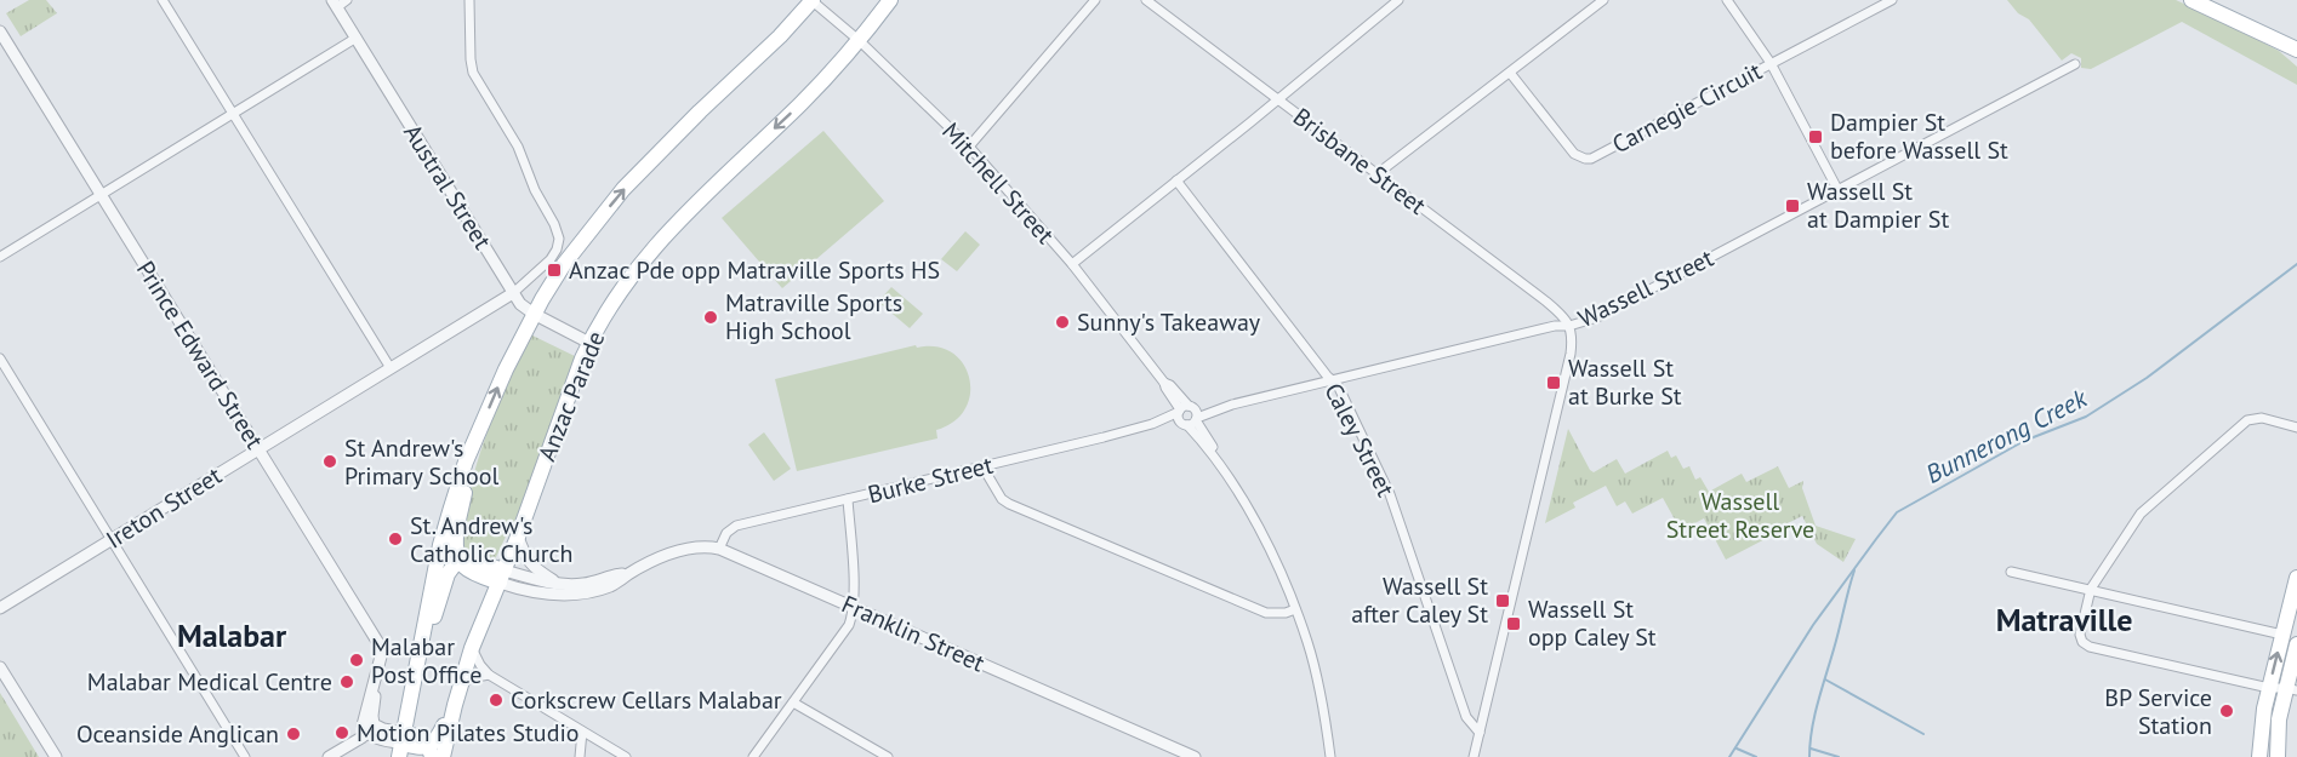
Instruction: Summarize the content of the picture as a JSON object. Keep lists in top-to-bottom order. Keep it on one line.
{"streets":{"main road":["Anzac Parade"],"street":["Carnegie Circuit","Brisbane Street","Mitchell Street","Austral Street","Wassell Street","Prince Edward Street","Caley Street","Burke Street","Ireton Street","Franklin Street"]},"crossings":[["Brisbane Street","Wassell Street"],["Brisbane Street","Burke Street"],["Mitchell Street","Anzac Parade"],["Mitchell Street","Burke Street"],["Austral Street","Anzac Parade"],["Austral Street","Ireton Street"],["Wassell Street","Caley Street"],["Wassell Street","Burke Street"],["Prince Edward Street","Ireton Street"],["Anzac Parade","Franklin Street"],["Caley Street","Burke Street"],["Burke Street","Franklin Street"]],"districts":["Matraville","Malabar"],"water":["Bunnerong Creek"],"parks":["Wassell Street Reserve"],"places":{"transit":["Dampier St before Wassell St","Wassell St at Dampier St","Anzac Pde opp Matraville Sports HS","Wassell St at Burke St","Wassell St after Caley St","Wassell St opp Caley St"],"other":["Matraville Sports High School","Sunny's Takeaway","St Andrew's Primary School","St. Andrew's Catholic Church","Malabar Post Office","Malabar Medical Centre","Corkscrew Cellars Malabar","BP Service Station","Motion Pilates Studio","Oceanside Anglican"]}}
